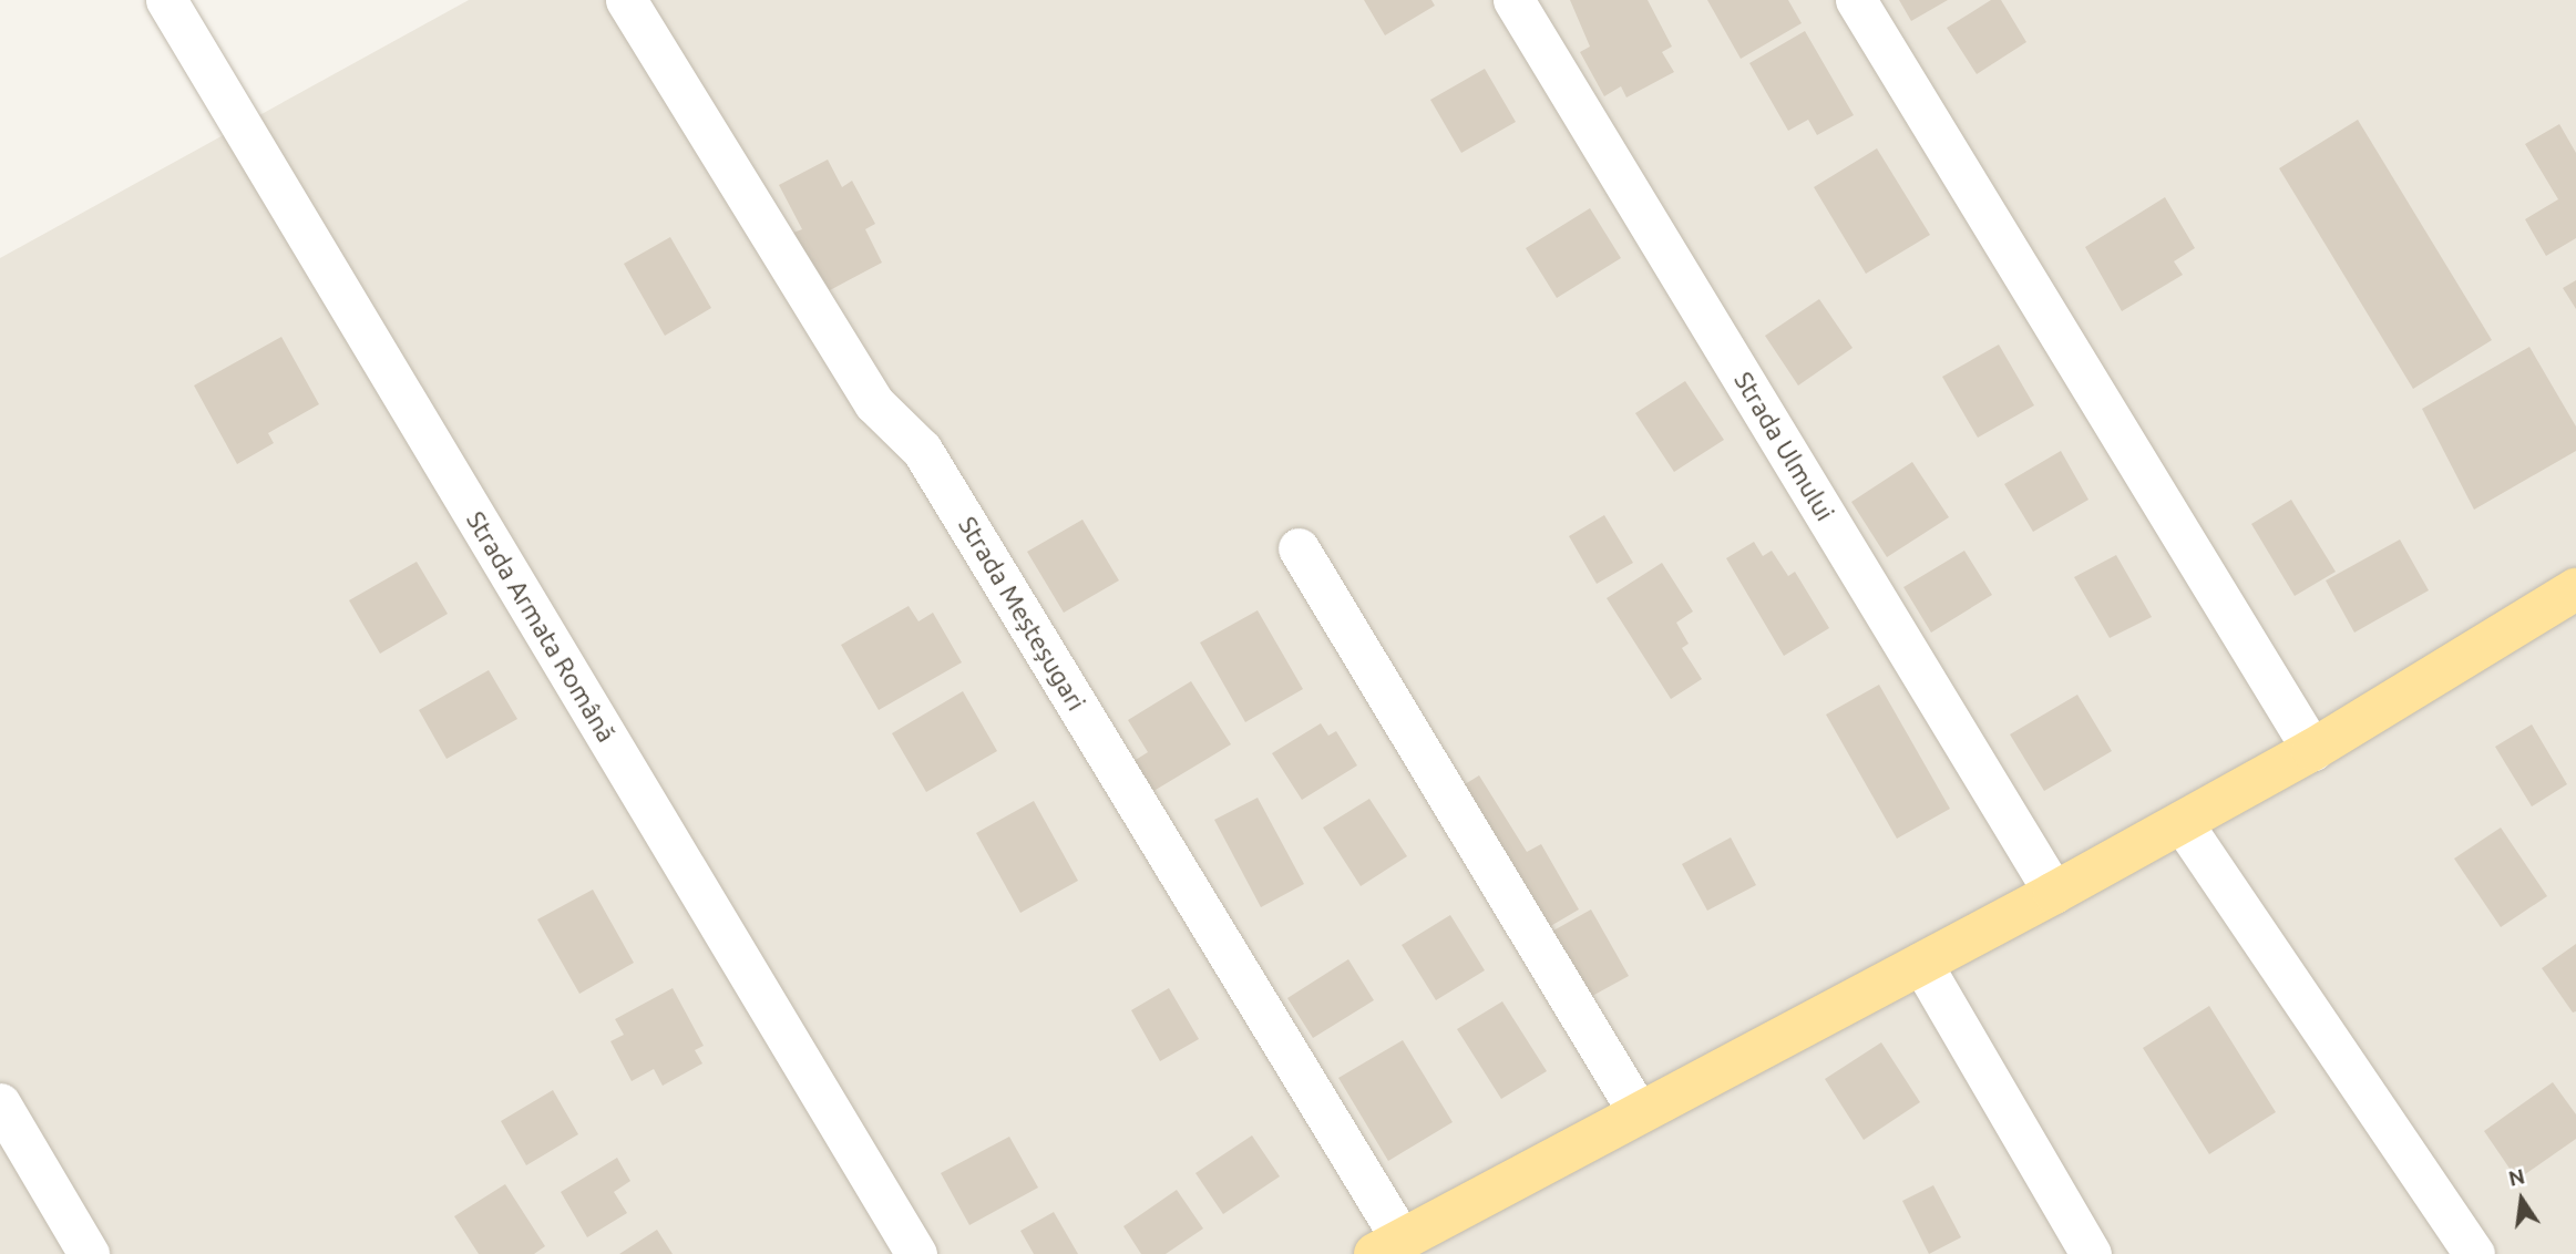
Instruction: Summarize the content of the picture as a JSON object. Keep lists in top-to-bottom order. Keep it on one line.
{"streets":{"street":["Strada Ulmului","Strada Meșteșugari","Strada Armata Română"]},"north":"top"}
